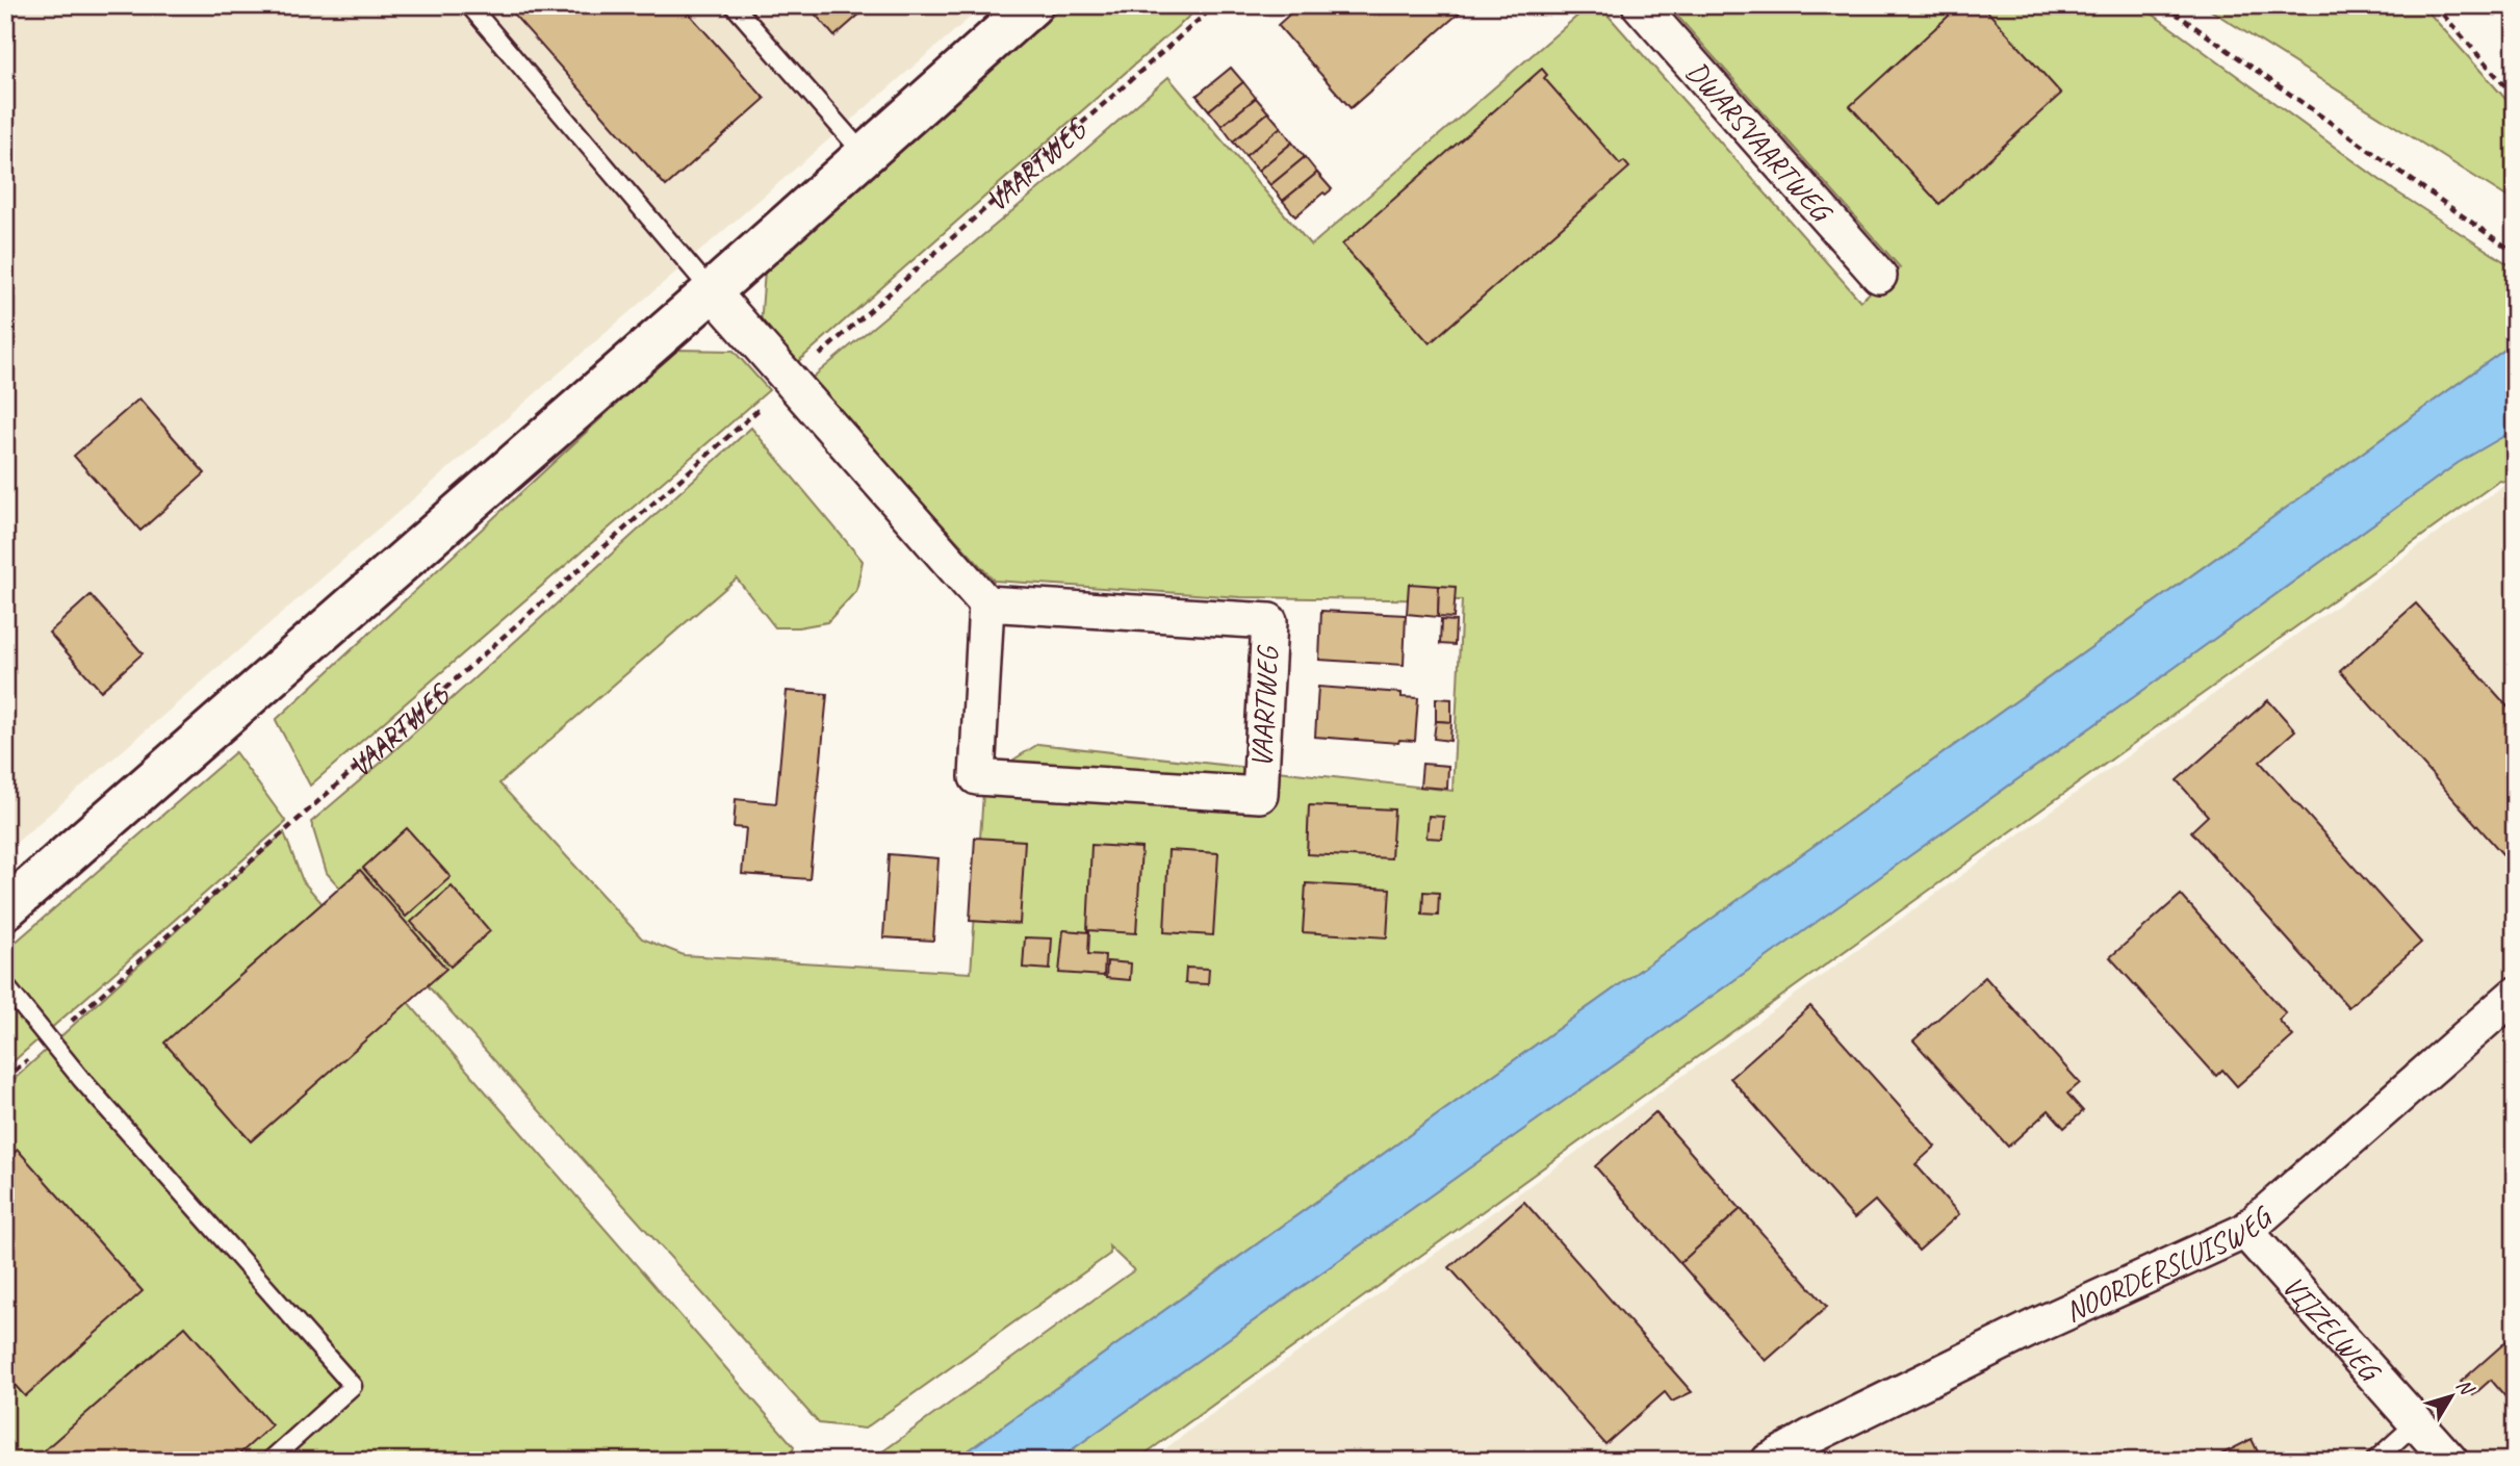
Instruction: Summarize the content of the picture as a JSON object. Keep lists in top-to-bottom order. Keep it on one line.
{"streets":{"street":["DWARSVAARTWEG","VAARTWEG","NOORDERSLUISWEG","VIJZELWEG"]},"crossings":[["NOORDERSLUISWEG","VIJZELWEG"]],"north":"top right"}
